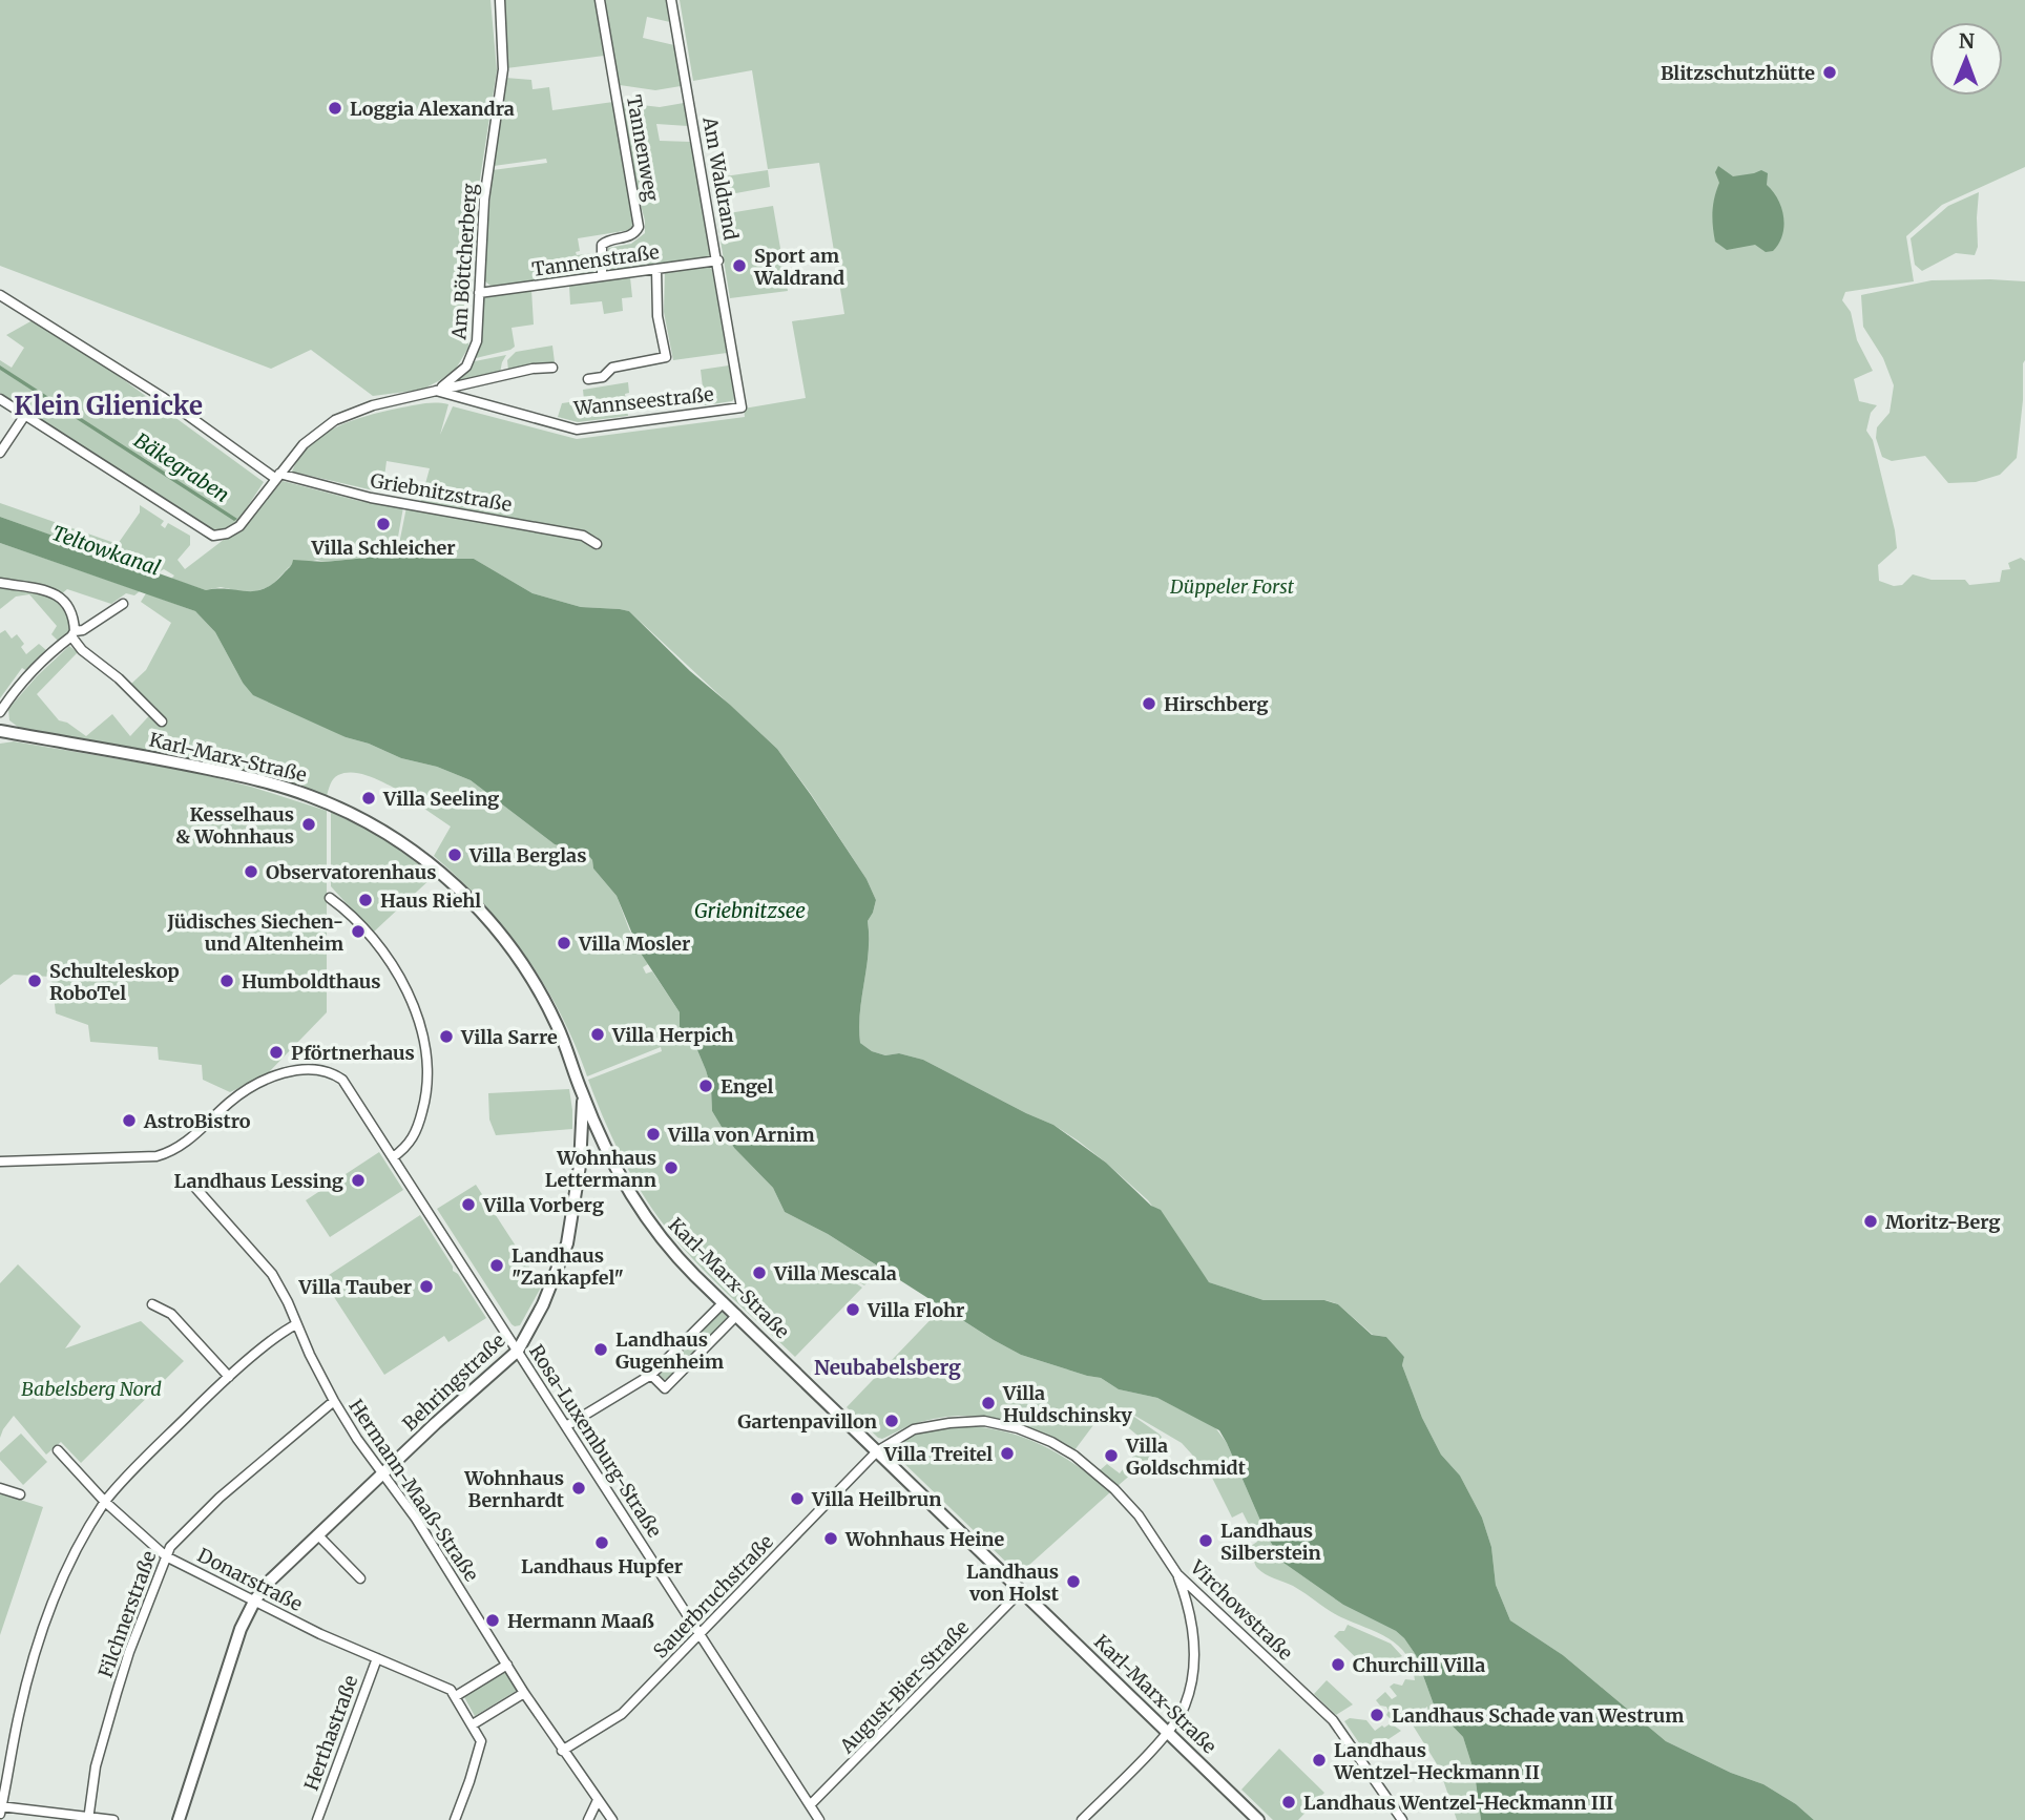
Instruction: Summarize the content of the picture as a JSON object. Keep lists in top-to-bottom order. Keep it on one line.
{"streets":{"street":["Tannenweg","Am Waldrand","Tannenstraße","Am Böttcherberg","Wannseestraße","Griebnitzstraße","Karl-Marx-Straße","Behringstraße","Rosa-Luxemburg-Straße","Hermann-Maaß-Straße","Donarstraße","Sauerbruchstraße","Virchowstraße","Filchnerstraße","August-Bier-Straße","Herthastraße"]},"crossings":[["Tannenweg","Tannenstraße"],["Am Waldrand","Tannenstraße"],["Am Waldrand","Wannseestraße"],["Tannenstraße","Am Böttcherberg"],["Tannenstraße","Wannseestraße"],["Am Böttcherberg","Wannseestraße"],["Wannseestraße","Griebnitzstraße"],["Karl-Marx-Straße","Behringstraße"],["Karl-Marx-Straße","Sauerbruchstraße"],["Karl-Marx-Straße","Virchowstraße"],["Karl-Marx-Straße","August-Bier-Straße"],["Behringstraße","Rosa-Luxemburg-Straße"],["Behringstraße","Hermann-Maaß-Straße"],["Behringstraße","Donarstraße"],["Rosa-Luxemburg-Straße","Sauerbruchstraße"],["Rosa-Luxemburg-Straße","August-Bier-Straße"],["Hermann-Maaß-Straße","Sauerbruchstraße"],["Hermann-Maaß-Straße","Filchnerstraße"],["Donarstraße","Filchnerstraße"],["Donarstraße","Herthastraße"],["Sauerbruchstraße","Virchowstraße"]],"districts":["Klein Glienicke","Neubabelsberg"],"water":["Bäkegraben","Teltowkanal","Griebnitzsee"],"parks":["Düppeler Forst","Babelsberg Nord"],"places":["Blitzschutzhütte","Loggia Alexandra","Sport am Waldrand","Villa Schleicher","Hirschberg","Villa Seeling","Kesselhaus & Wohnhaus","Villa Berglas","Observatorenhaus","Haus Riehl","Jüdisches Siechen- und Altenheim","Villa Mosler","Schulteleskop RoboTel","Humboldthaus","Villa Herpich","Villa Sarre","Pförtnerhaus","Engel","AstroBistro","Villa von Arnim","Wohnhaus Lettermann","Landhaus Lessing","Villa Vorberg","Moritz-Berg","Landhaus \"Zankapfel\"","Villa Mescala","Villa Tauber","Villa Flohr","Landhaus Gugenheim","Villa Huldschinsky","Gartenpavillon","Villa Treitel","Villa Goldschmidt","Wohnhaus Bernhardt","Villa Heilbrun","Wohnhaus Heine","Landhaus Silberstein","Landhaus Hupfer","Landhaus von Holst","Hermann Maaß","Churchill Villa","Landhaus Schade van Westrum","Landhaus Wentzel-Heckmann II","Landhaus Wentzel-Heckmann III"],"north":"top"}
